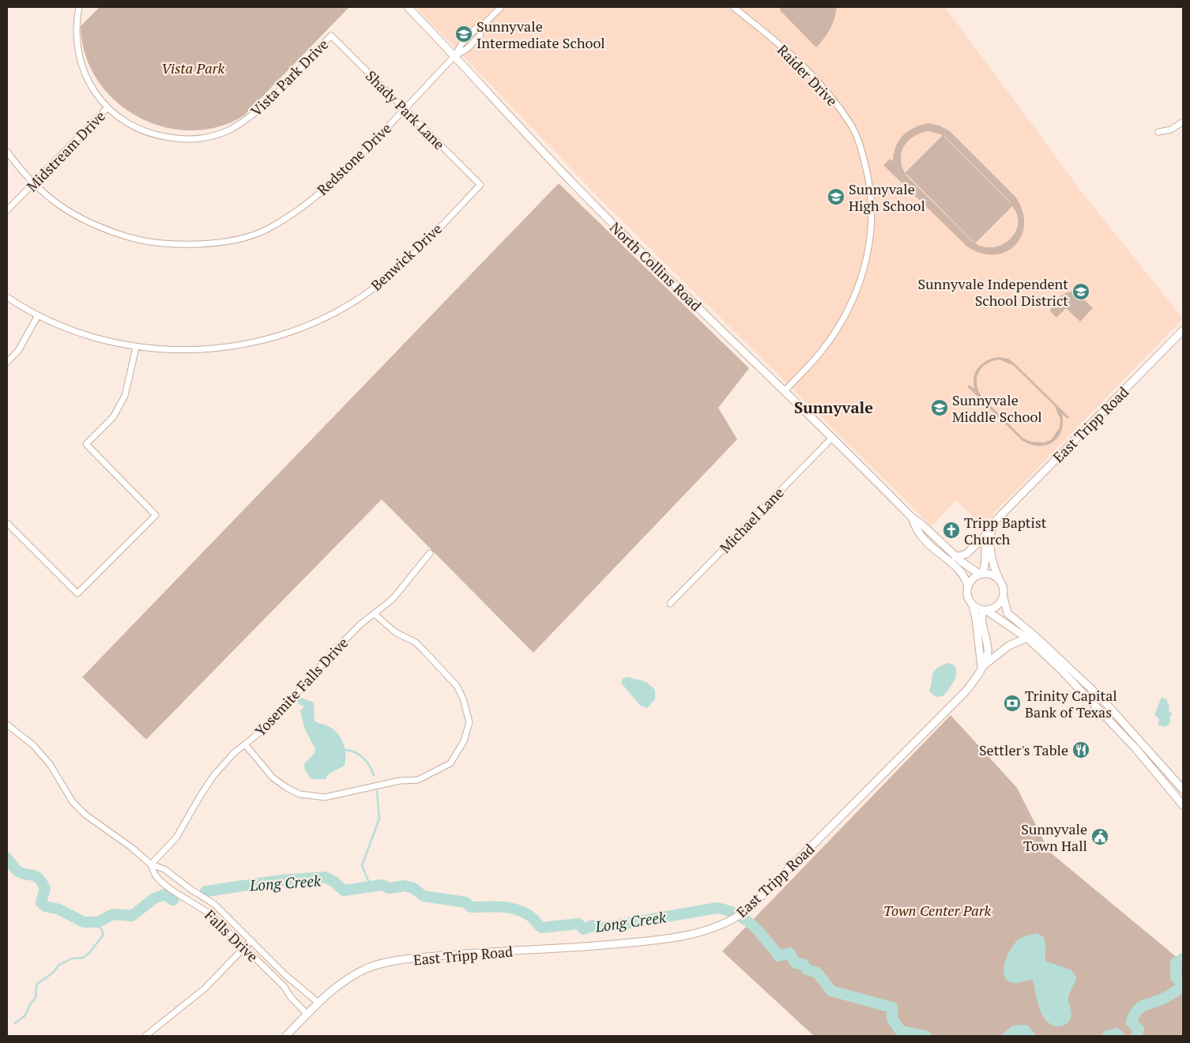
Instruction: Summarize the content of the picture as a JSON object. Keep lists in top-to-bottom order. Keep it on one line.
{"streets":{"street":["Raider Drive","Vista Park Drive","Shady Park Lane","Midstream Drive","Redstone Drive","Benwick Drive","North Collins Road","East Tripp Road","Michael Lane","Yosemite Falls Drive","Falls Drive"]},"crossings":[["Raider Drive","North Collins Road"],["Vista Park Drive","Shady Park Lane"],["Vista Park Drive","Midstream Drive"],["Shady Park Lane","Redstone Drive"],["Shady Park Lane","Benwick Drive"],["Midstream Drive","Redstone Drive"],["Redstone Drive","North Collins Road"],["North Collins Road","East Tripp Road"],["North Collins Road","Michael Lane"],["East Tripp Road","Falls Drive"],["Yosemite Falls Drive","Falls Drive"]],"districts":["Sunnyvale"],"water":["Long Creek"],"parks":["Vista Park","Town Center Park"],"places":{"school or university":["Sunnyvale Intermediate School","Sunnyvale High School","Sunnyvale Independent School District","Sunnyvale Middle School"],"church":["Tripp Baptist Church"],"bank":["Trinity Capital Bank of Texas"],"restaurant":["Settler's Table"],"public building":["Sunnyvale Town Hall"]}}
